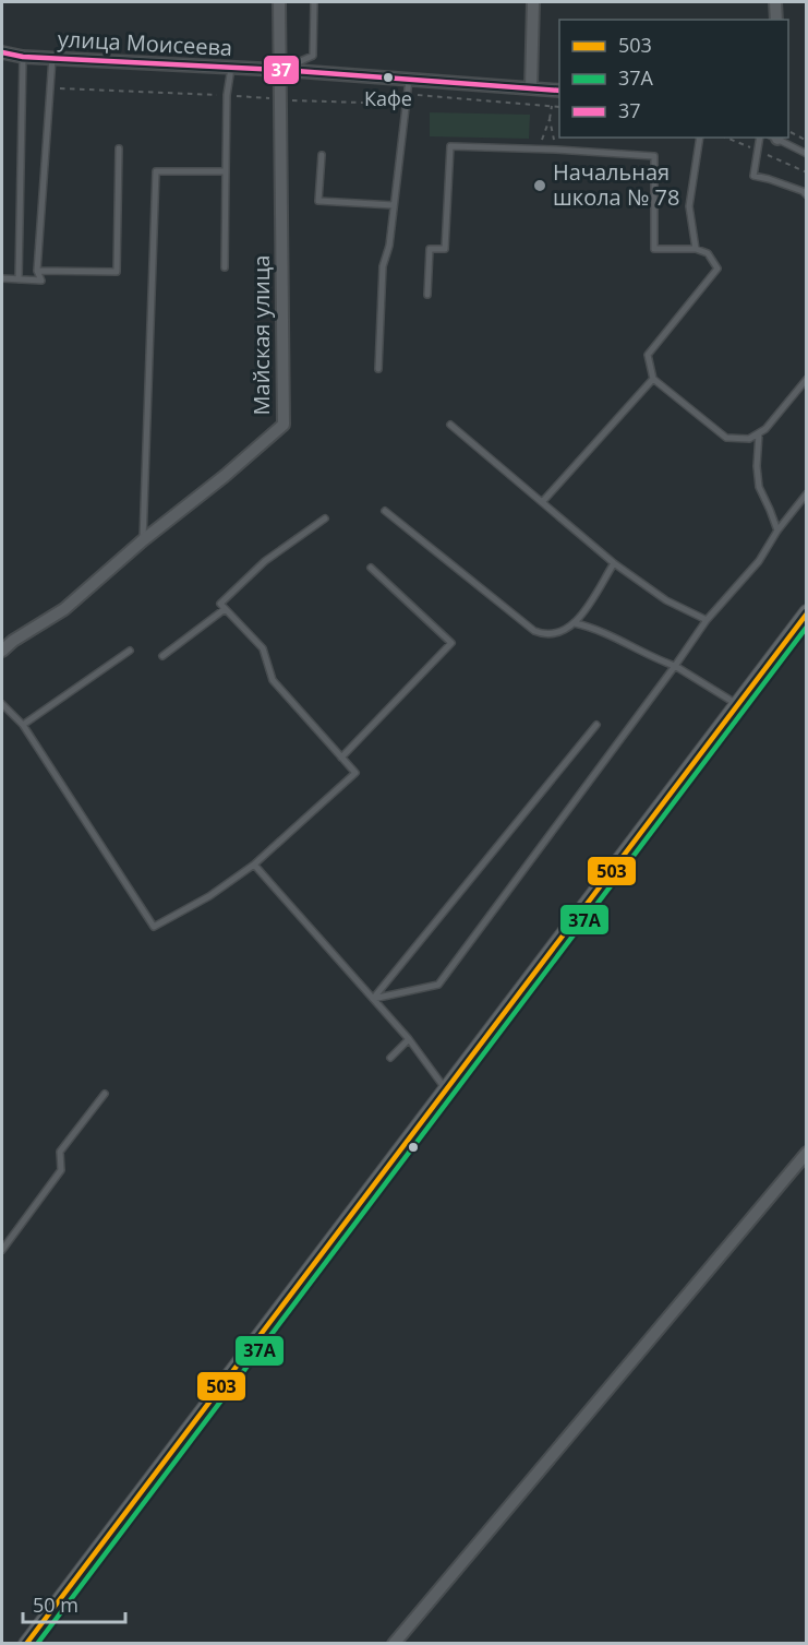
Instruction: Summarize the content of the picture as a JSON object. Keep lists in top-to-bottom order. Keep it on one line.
{"streets":{"street":["улица Моисеева","Майская улица"]},"crossings":[["улица Моисеева","Майская улица"]],"places":["Кафе","Начальная школа № 78"],"lines":["transit line 37","transit line 503","transit line 37А"],"legend":["503","37А","37"],"scale_bar":"50 m"}
